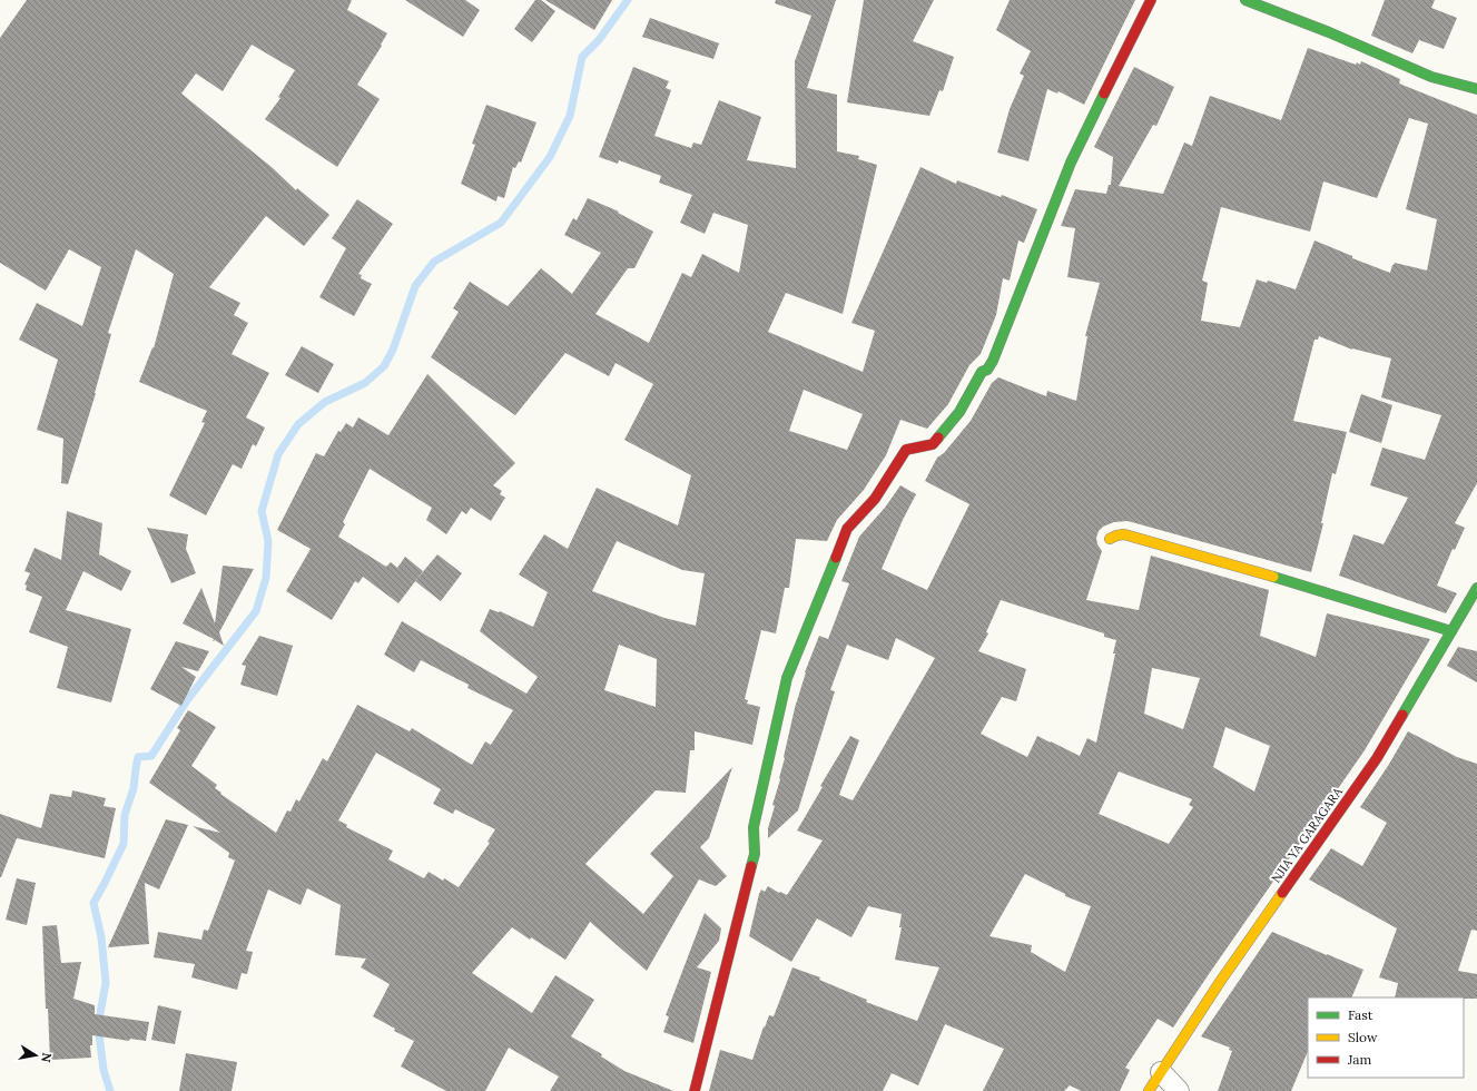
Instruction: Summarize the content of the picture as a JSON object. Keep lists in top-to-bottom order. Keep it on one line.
{"streets":{"street":["NJIA YA GARAGARA"]},"legend":["Fast","Slow","Jam"],"north":"right"}
